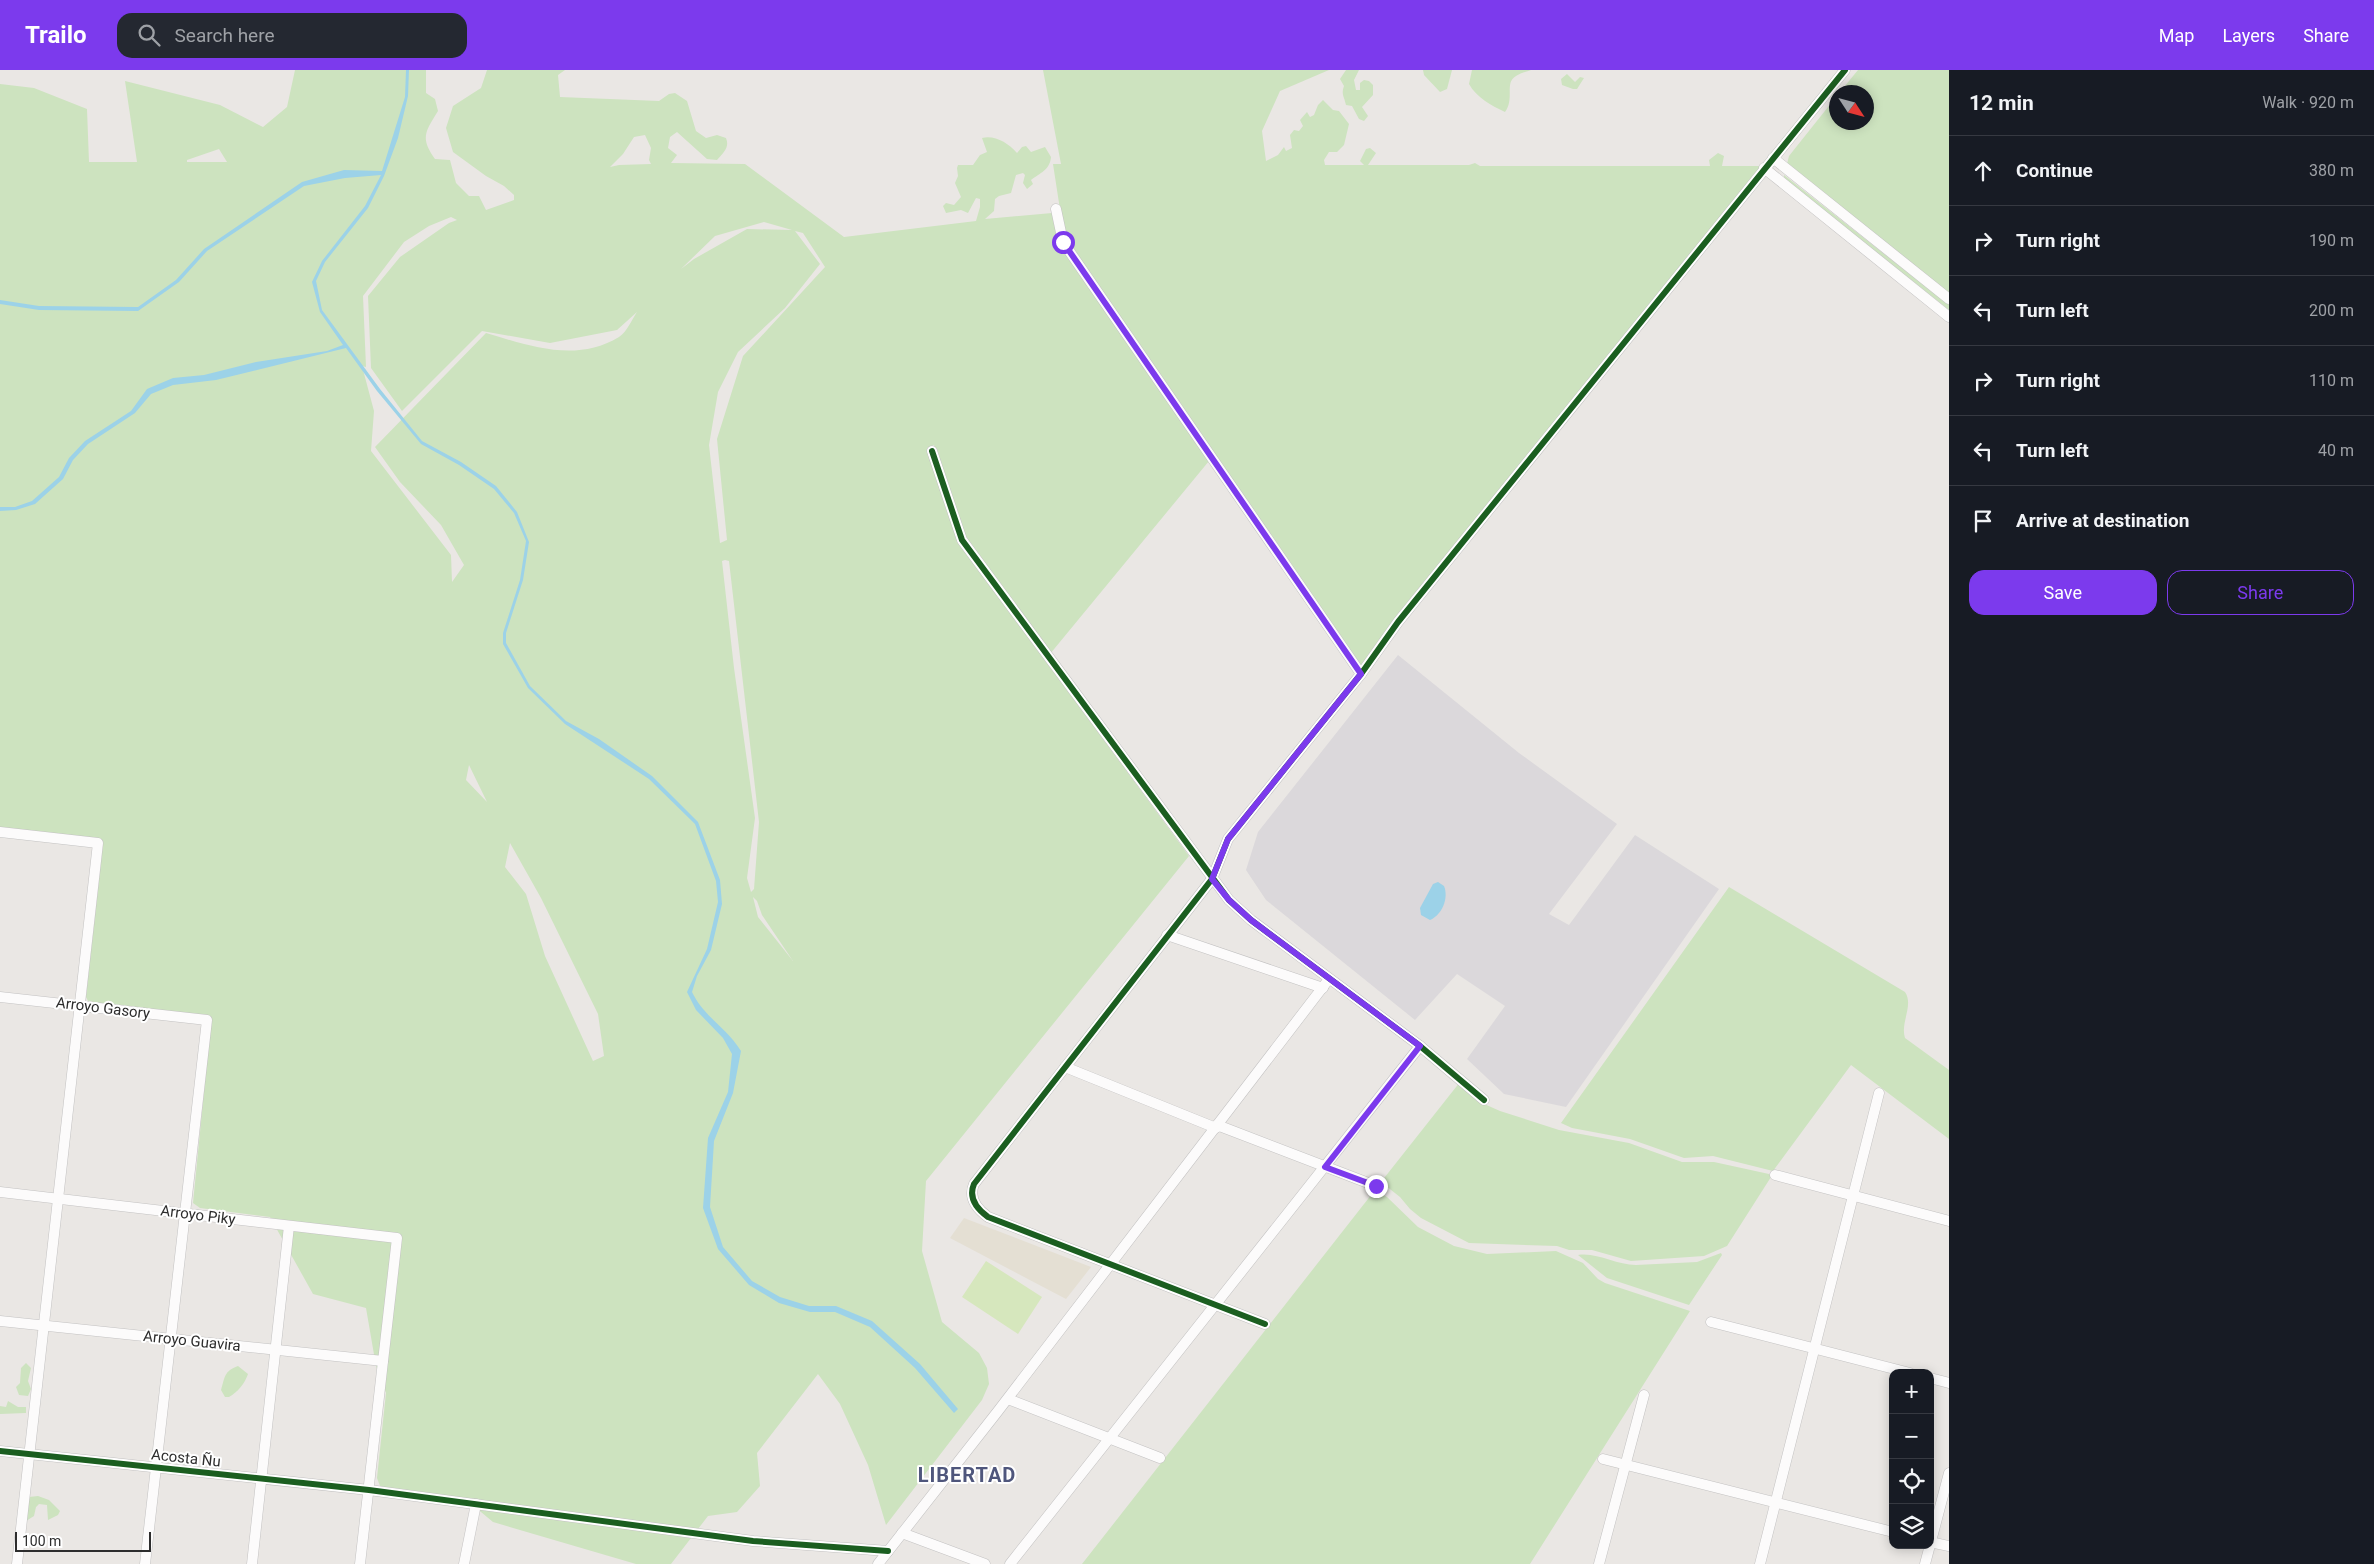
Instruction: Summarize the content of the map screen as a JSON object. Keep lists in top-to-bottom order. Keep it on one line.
{"streets":{"street":["Arroyo Gasory","Arroyo Piky","Arroyo Guavira","Acosta Ñu"]},"crossings":[["Arroyo Gasory","Arroyo Piky"],["Arroyo Piky","Arroyo Guavira"]],"districts":["LIBERTAD"],"scale_bar":"100 m","north":"bottom right","page":{"header":"Trailo","search":"Search here","nav":["Map","Layers","Share"],"heading":["12 min","Walk · 920 m"],"list":[["Continue","380 m"],["Turn right","190 m"],["Turn left","200 m"],["Turn right","110 m"],["Turn left","40 m"],"Arrive at destination"],"buttons":["Save","Share"],"map_buttons":["+","−"],"scale":"100 m"}}
